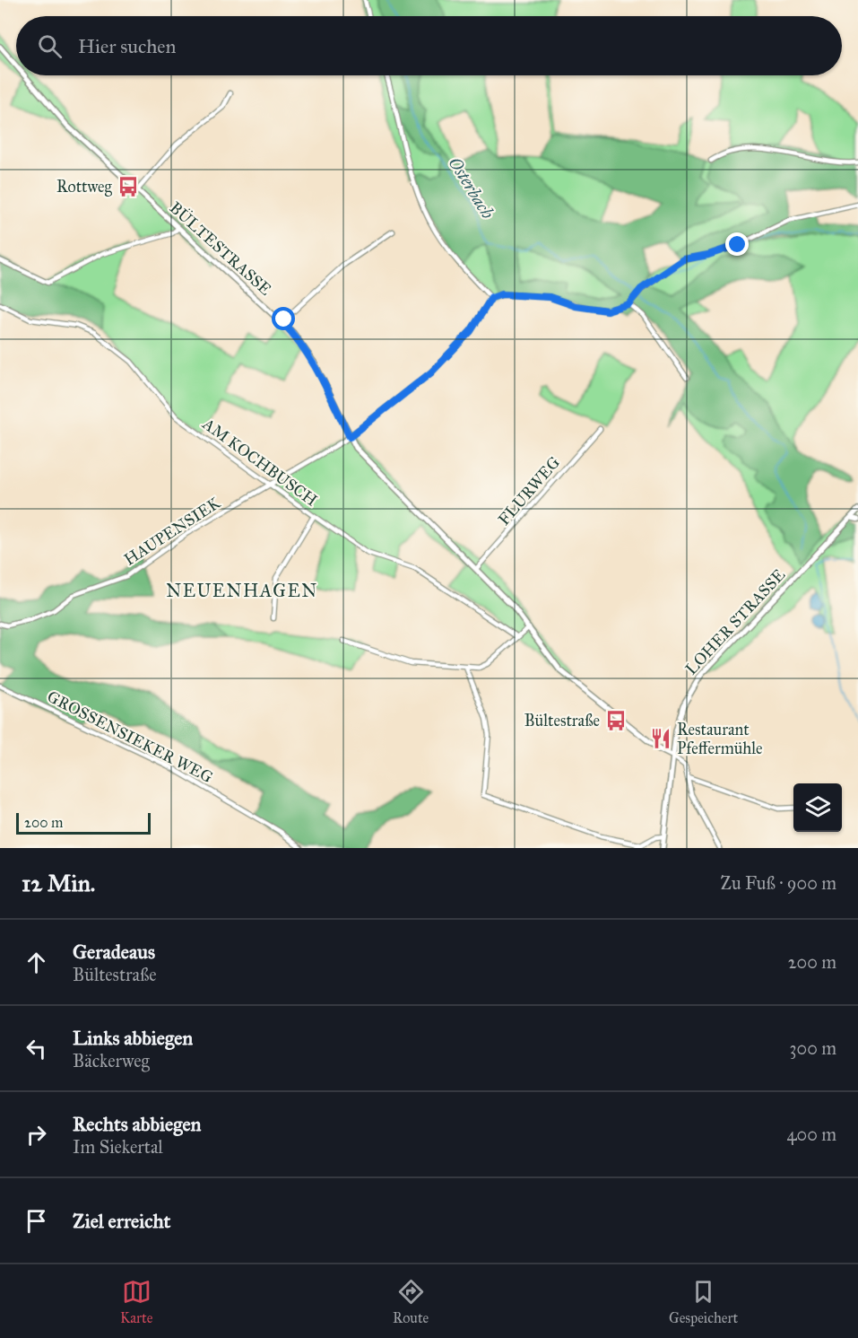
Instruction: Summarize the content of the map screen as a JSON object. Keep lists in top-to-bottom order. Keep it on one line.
{"streets":{"street":["BÜLTESTRASSE","AM KOCHBUSCH","FLURWEG","HAUPENSIEK","LOHER STRASSE","GROSSENSIEKER WEG"]},"crossings":[["BÜLTESTRASSE","FLURWEG"],["BÜLTESTRASSE","HAUPENSIEK"],["BÜLTESTRASSE","LOHER STRASSE"],["AM KOCHBUSCH","HAUPENSIEK"]],"districts":["NEUENHAGEN"],"water":["Osterbach"],"places":{"bus stop":["Rottweg","Bültestraße"],"restaurant":["Restaurant Pfeffermühle"]},"scale_bar":"200 m","page":{"search":"Hier suchen","scale":"200 m","heading":["12 Min.","Zu Fuß · 900 m"],"list":[["Geradeaus","Bültestraße","200 m"],["Links abbiegen","Bäckerweg","300 m"],["Rechts abbiegen","Im Siekertal","400 m"],"Ziel erreicht"],"nav":["Karte","Route","Gespeichert"]}}
